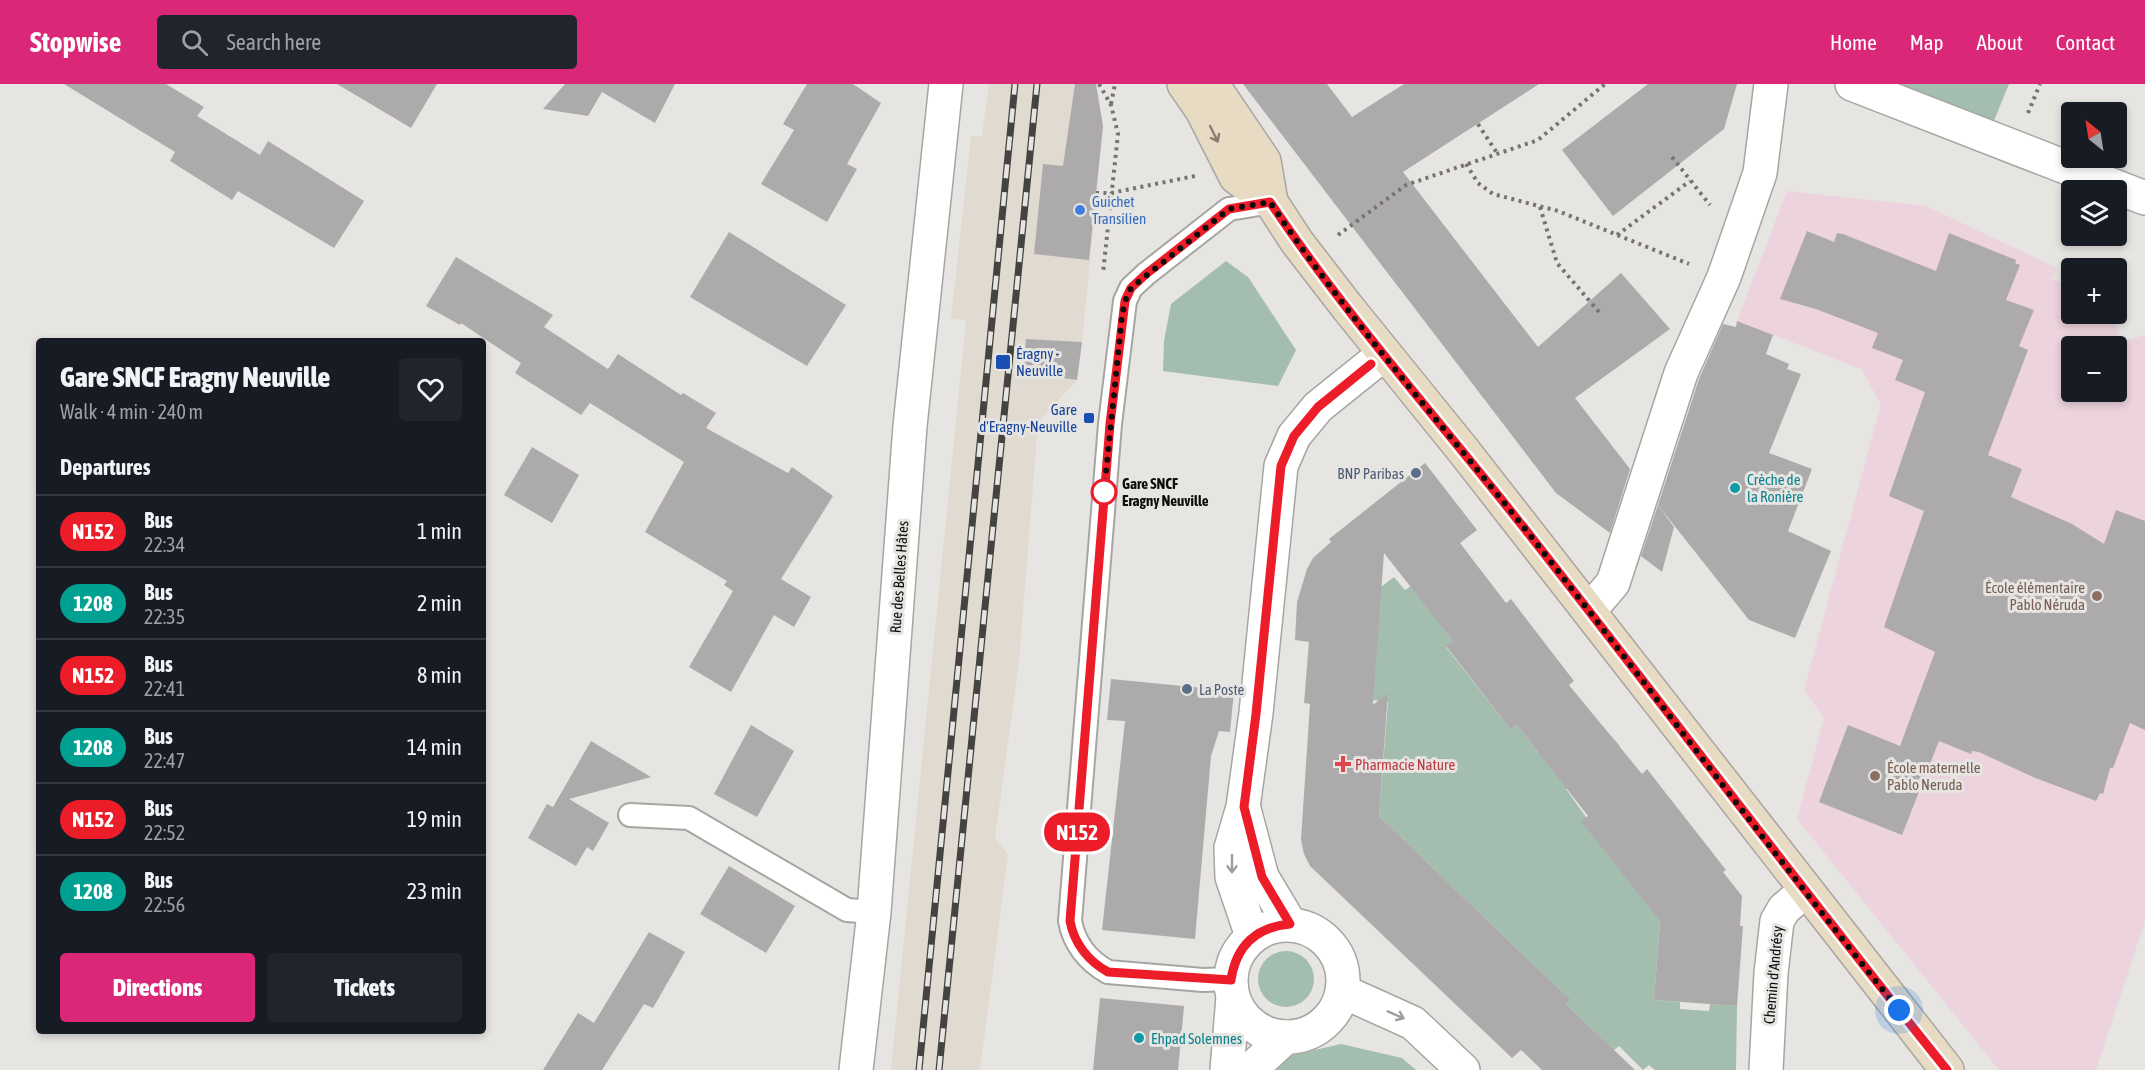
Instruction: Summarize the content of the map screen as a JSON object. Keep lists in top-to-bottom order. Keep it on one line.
{"streets":{"street":["Rue des Belles Hâtes","Chemin d'Andrésy"]},"places":{"other":["Guichet Transilien","BNP Paribas","Crèche de la Ronière","Gare SNCF Eragny Neuville","École élémentaire Pablo Néruda","La Poste","École maternelle Pablo Neruda","Ehpad Solemnes"],"transit":["Éragny - Neuville","Gare d'Eragny-Neuville"],"health":["Pharmacie Nature"]},"lines":["bus line N152"],"north":"top left","page":{"header":"Stopwise","search":"Search here","nav":["Home","Map","About","Contact"],"on_map":"N152","map_buttons":["+","−"],"heading":[["Gare SNCF Eragny Neuville","Walk · 4 min · 240 m"],"Departures"],"list":[{"mark":"N152","name":"Bus","note":"22:34","value":"1 min"},{"mark":"1208","name":"Bus","note":"22:35","value":"2 min"},{"mark":"N152","name":"Bus","note":"22:41","value":"8 min"},{"mark":"1208","name":"Bus","note":"22:47","value":"14 min"},{"mark":"N152","name":"Bus","note":"22:52","value":"19 min"},{"mark":"1208","name":"Bus","note":"22:56","value":"23 min"}],"buttons":["Directions","Tickets"]}}
